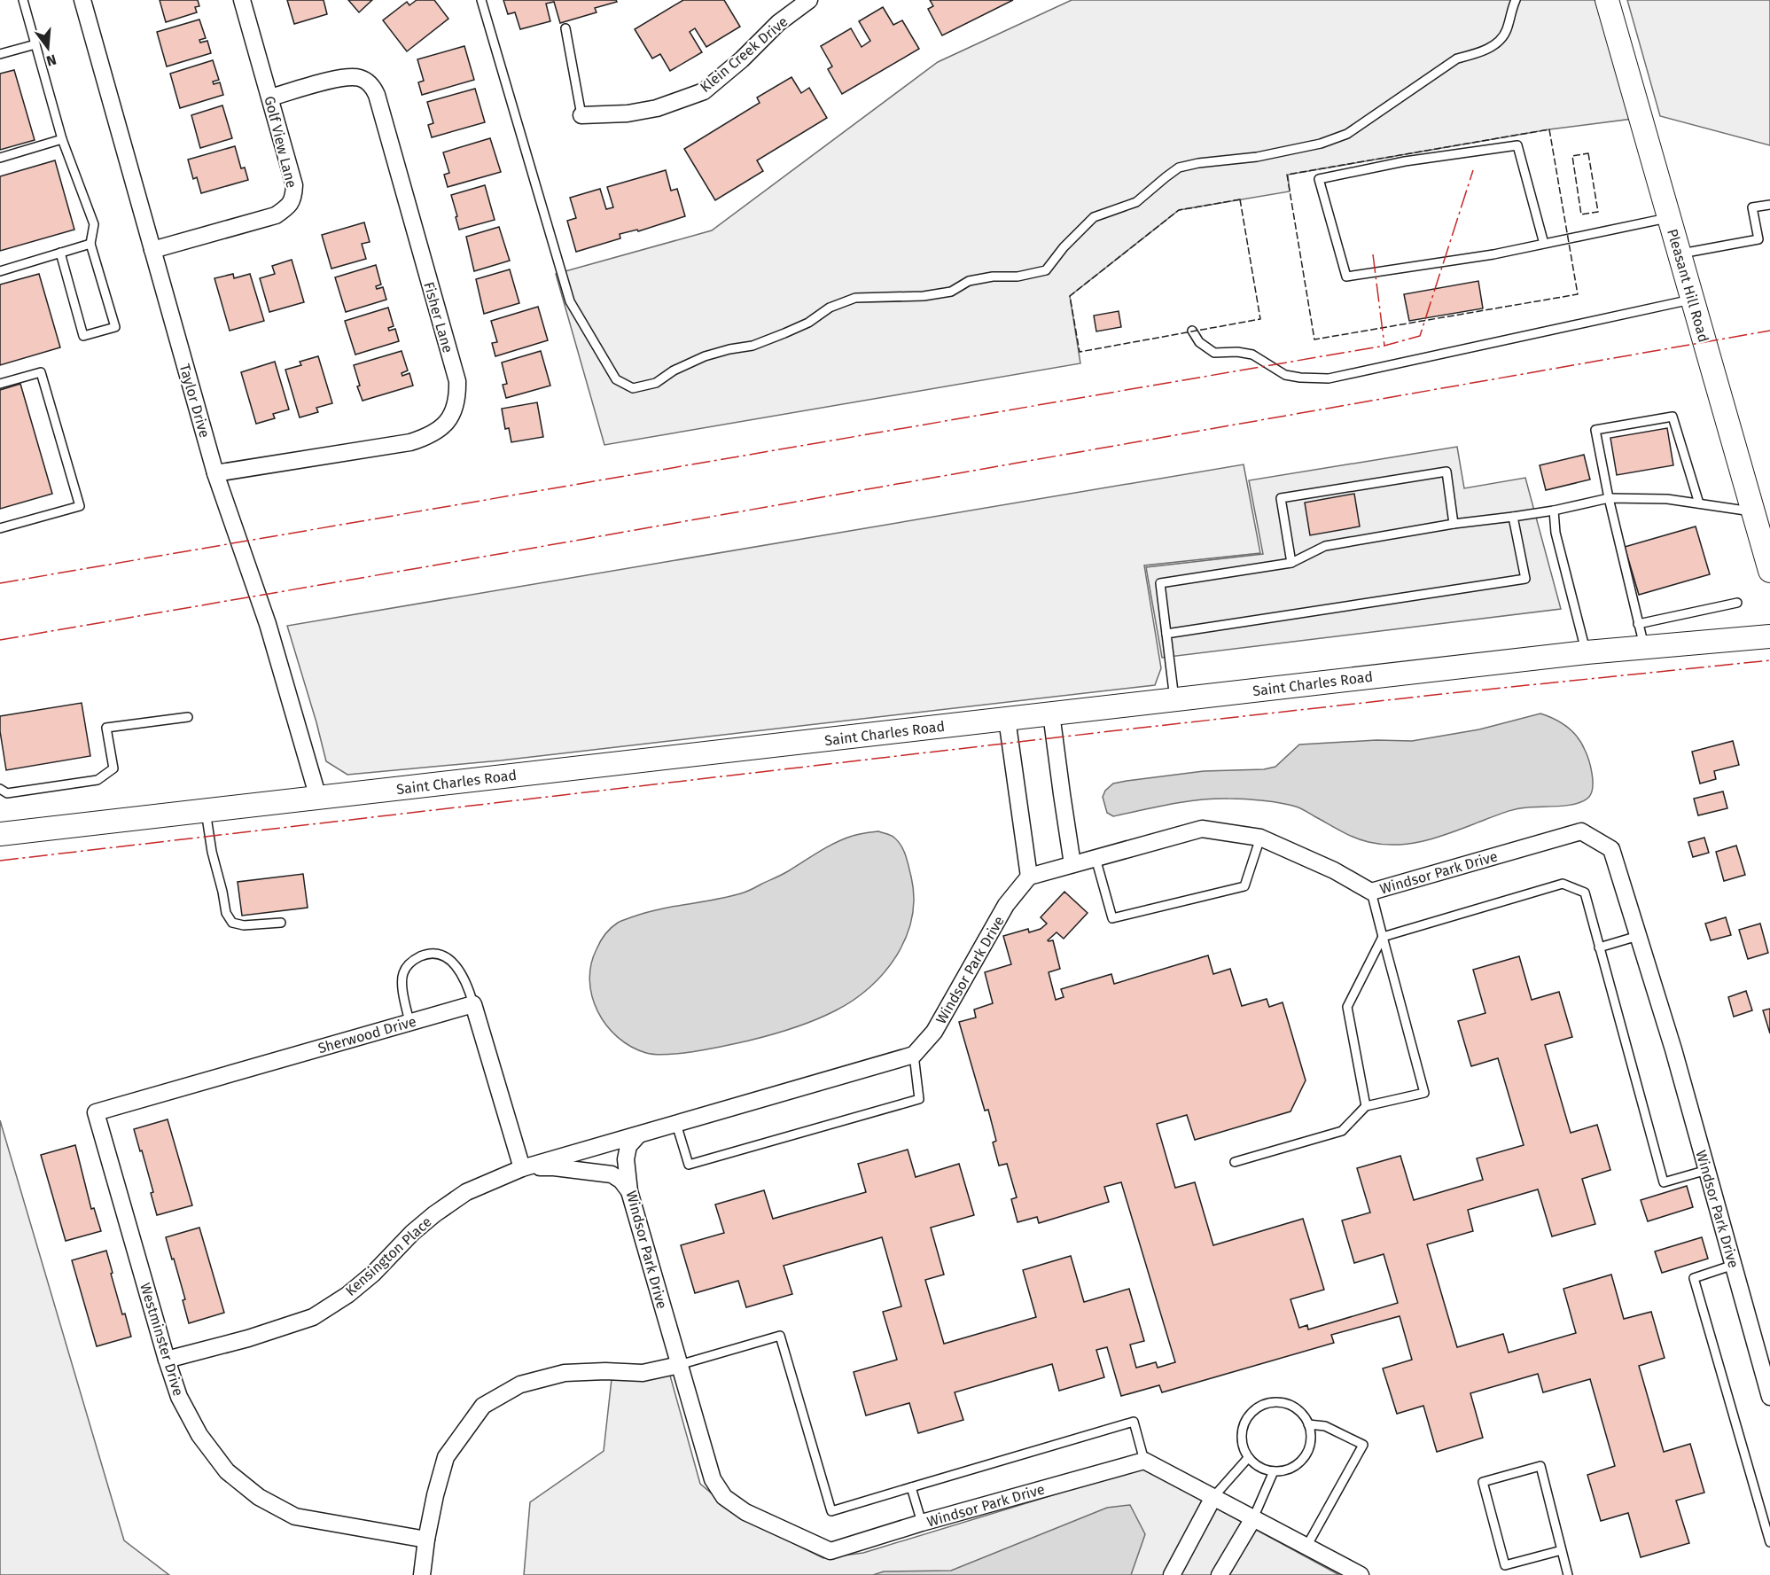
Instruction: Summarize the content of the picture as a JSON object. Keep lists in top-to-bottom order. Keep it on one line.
{"streets":{"street":["Klein Creek Drive","Golf View Lane","Pleasant Hill Road","Fisher Lane","Taylor Drive","Saint Charles Road","Windsor Park Drive","Sherwood Drive","Kensington Place","Westminster Drive"]},"crossings":[["Golf View Lane","Fisher Lane"],["Golf View Lane","Taylor Drive"],["Fisher Lane","Taylor Drive"],["Taylor Drive","Saint Charles Road"],["Windsor Park Drive","Kensington Place"],["Sherwood Drive","Westminster Drive"],["Kensington Place","Westminster Drive"]],"north":"bottom"}
